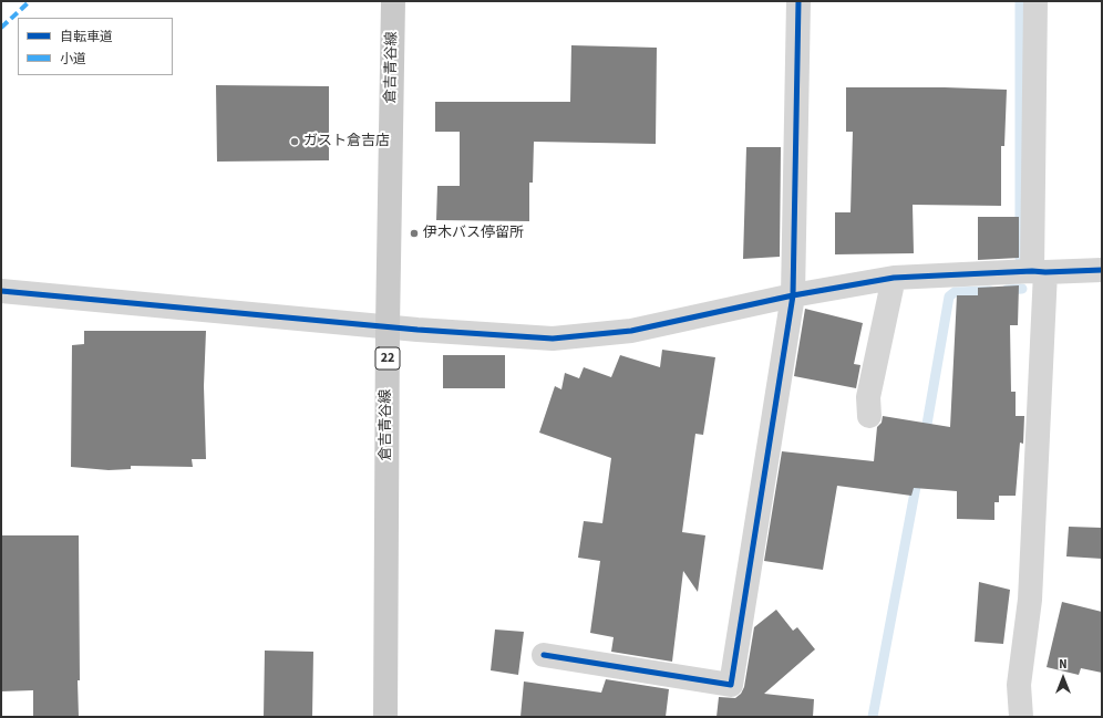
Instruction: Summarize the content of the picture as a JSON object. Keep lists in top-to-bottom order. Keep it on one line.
{"streets":{"main road":["倉吉青谷線","22"]},"places":["ガスト倉吉店","伊木バス停留所"],"legend":["自転車道","小道"],"north":"top"}
